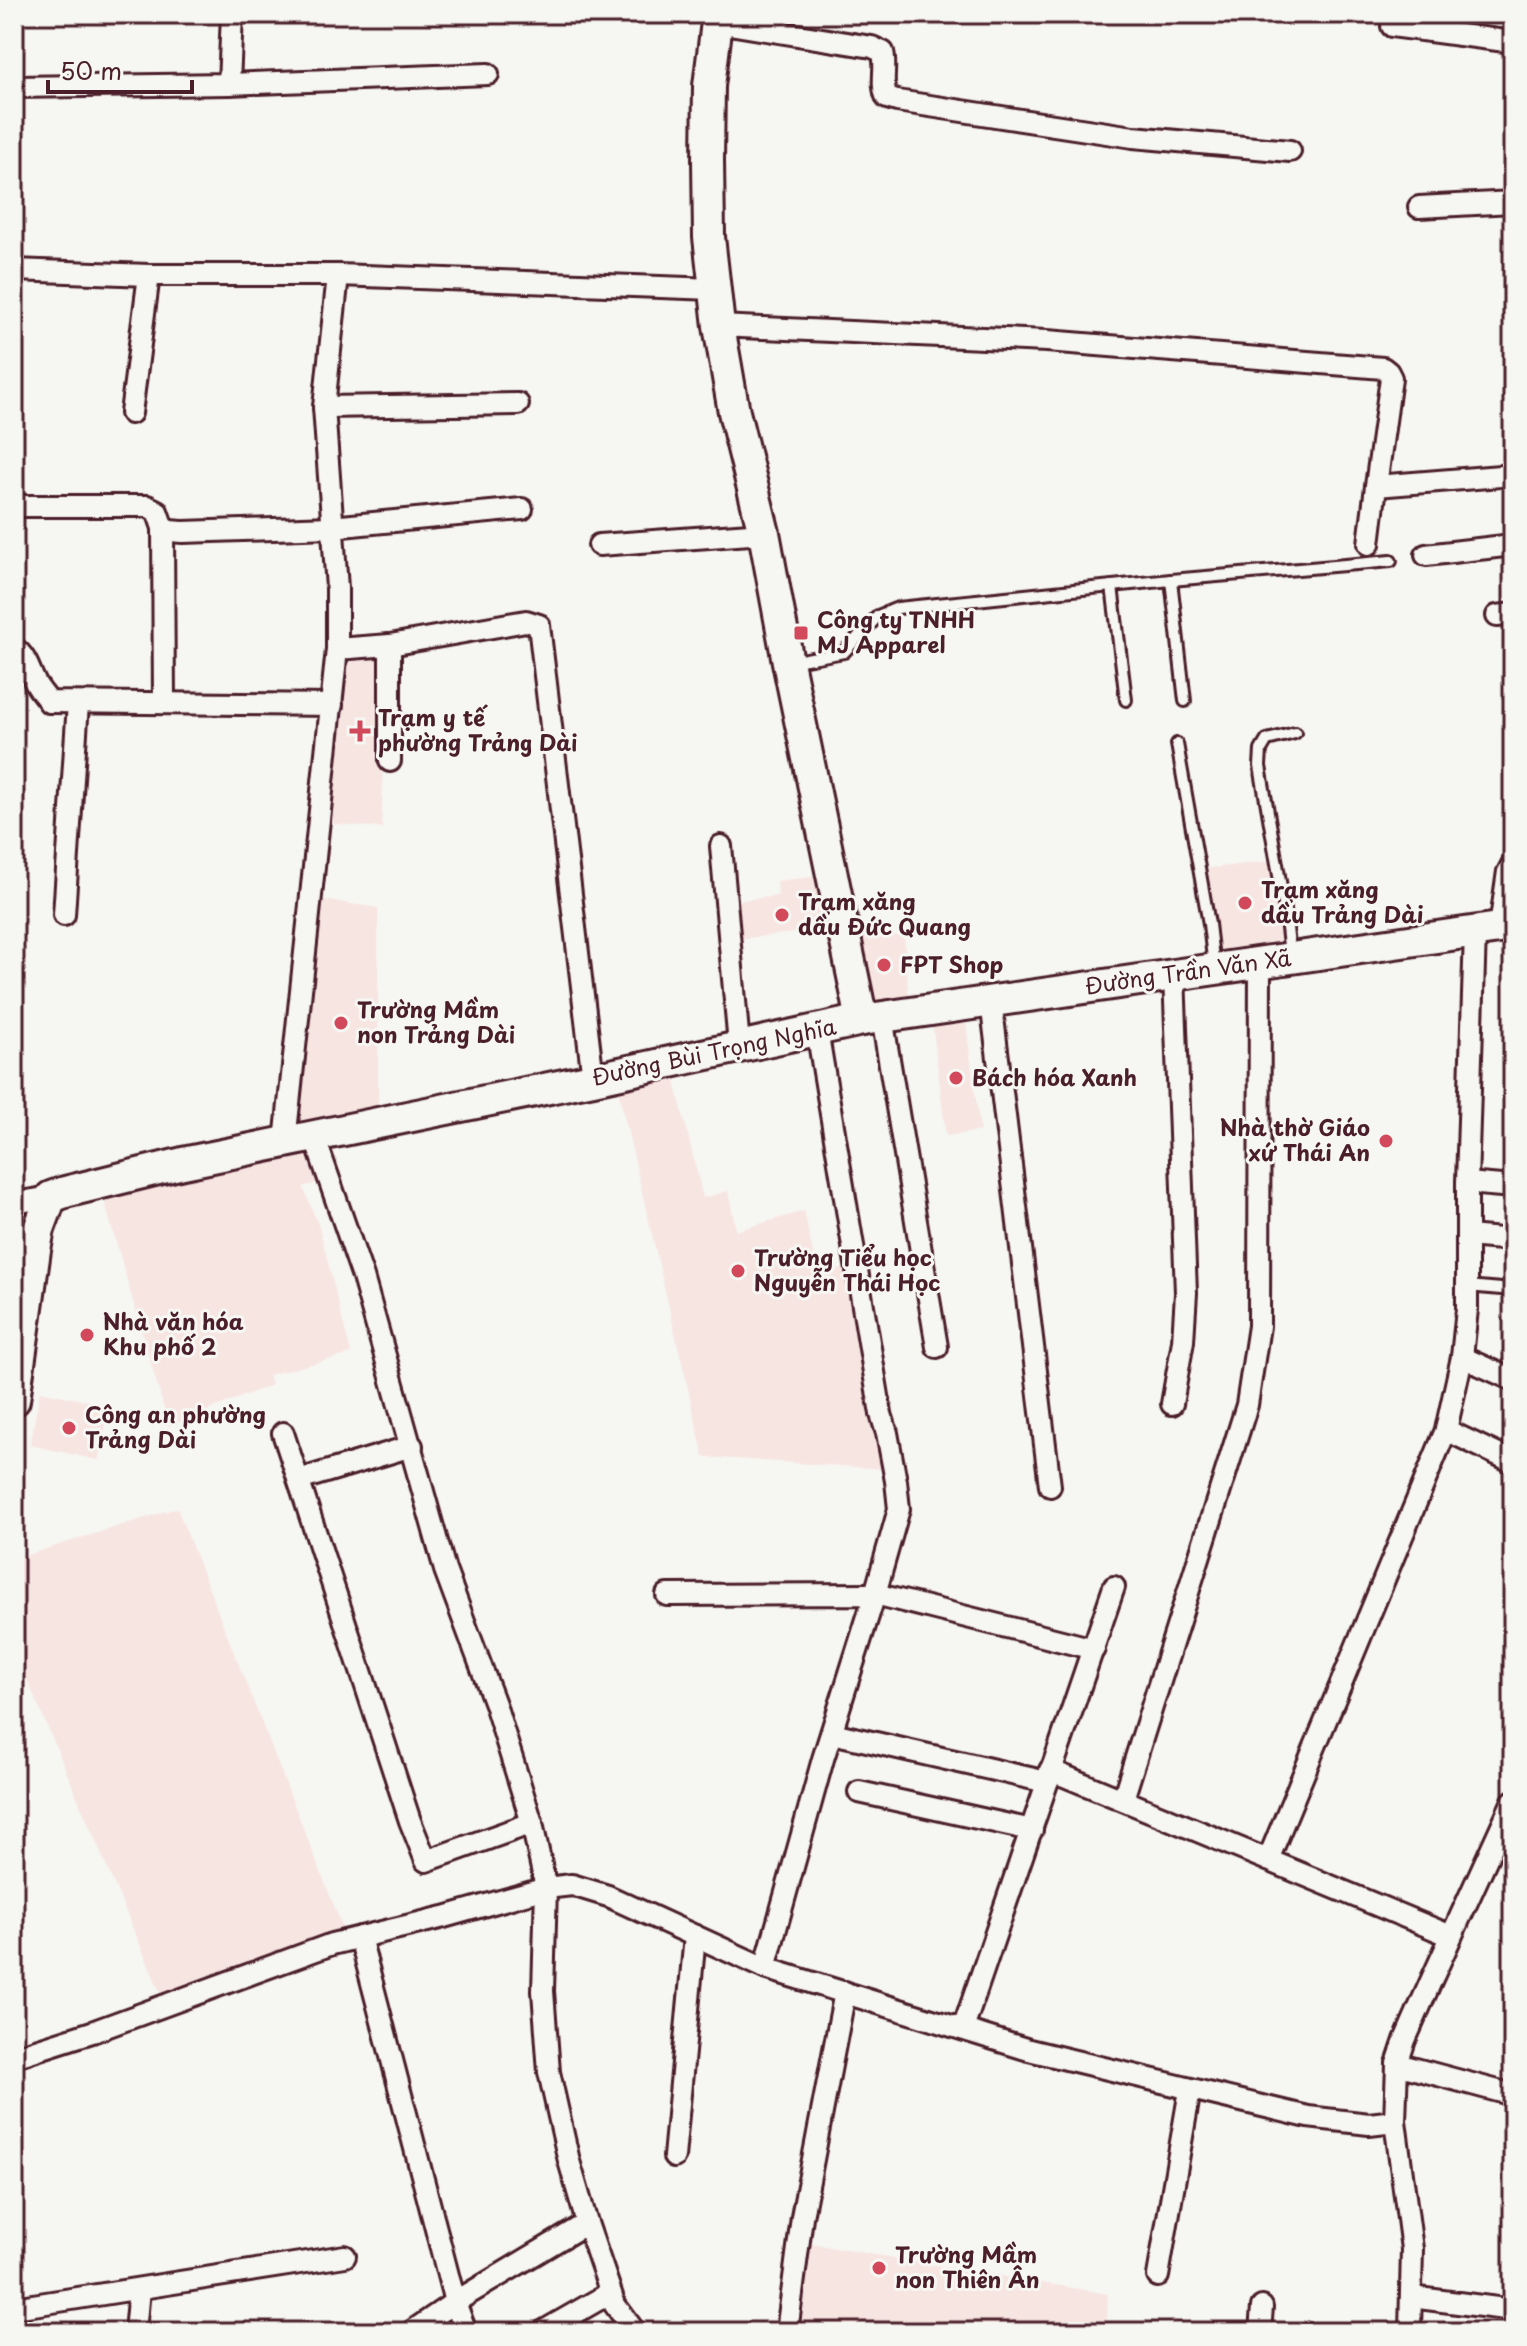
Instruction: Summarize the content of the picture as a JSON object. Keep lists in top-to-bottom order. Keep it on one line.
{"streets":{"street":["Đường Trần Văn Xã","Đường Bùi Trọng Nghĩa"]},"crossings":[["Đường Trần Văn Xã","Đường Bùi Trọng Nghĩa"]],"places":{"transit":["Công ty TNHH MJ Apparel"],"health":["Trạm y tế phường Trảng Dài"],"other":["Trạm xăng dầu Trảng Dài","Trạm xăng dầu Đức Quang","FPT Shop","Trường Mầm non Trảng Dài","Bách hóa Xanh","Nhà thờ Giáo xứ Thái An","Trường Tiểu học Nguyễn Thái Học","Nhà văn hóa Khu phố 2","Công an phường Trảng Dài","Trường Mầm non Thiên Ân"]},"scale_bar":"50 m"}
